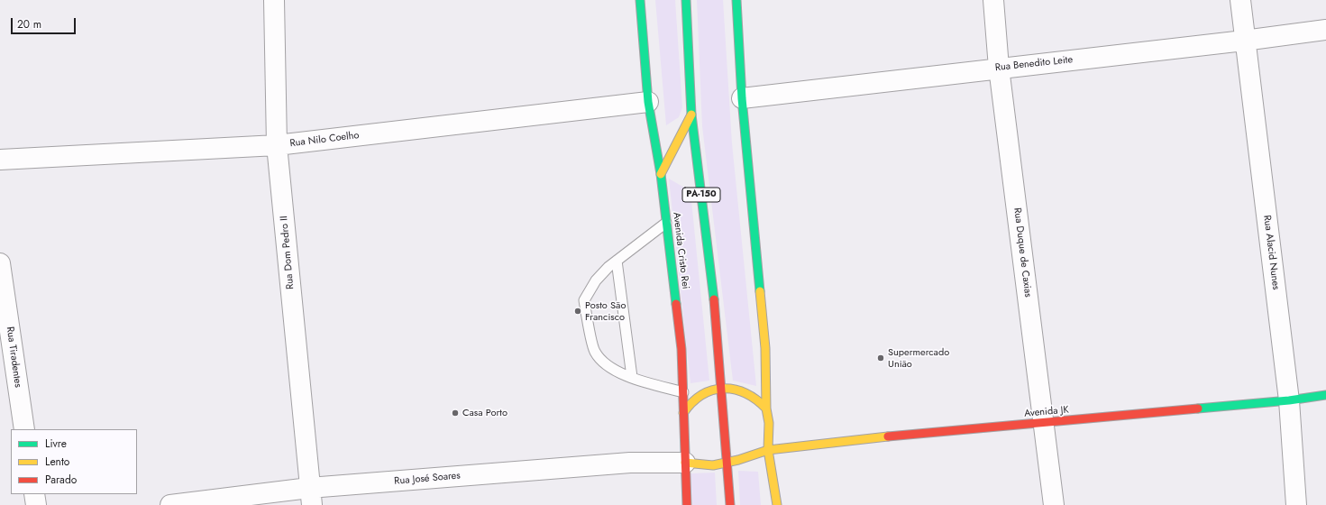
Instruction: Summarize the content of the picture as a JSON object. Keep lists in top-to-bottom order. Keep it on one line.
{"streets":{"main road":["PA-150","Avenida Cristo Rei","Avenida JK"],"street":["Rua Benedito Leite","Rua Nilo Coelho","Rua Dom Pedro II","Rua Duque de Caxias","Rua Alacid Nunes","Rua Tiradentes","Rua José Soares"]},"crossings":[["Rua Benedito Leite","Rua Duque de Caxias"],["Rua Benedito Leite","Rua Alacid Nunes"],["Rua Nilo Coelho","Avenida Cristo Rei"],["Rua Nilo Coelho","Rua Dom Pedro II"],["PA-150","Avenida JK"],["Avenida Cristo Rei","Avenida JK"],["Avenida Cristo Rei","Rua José Soares"],["Rua Dom Pedro II","Rua José Soares"],["Rua Duque de Caxias","Avenida JK"],["Rua Alacid Nunes","Avenida JK"],["Avenida JK","Rua José Soares"]],"places":["Posto São Francisco","Supermercado União","Casa Porto"],"legend":["Livre","Lento","Parado"],"scale_bar":"20 m"}
